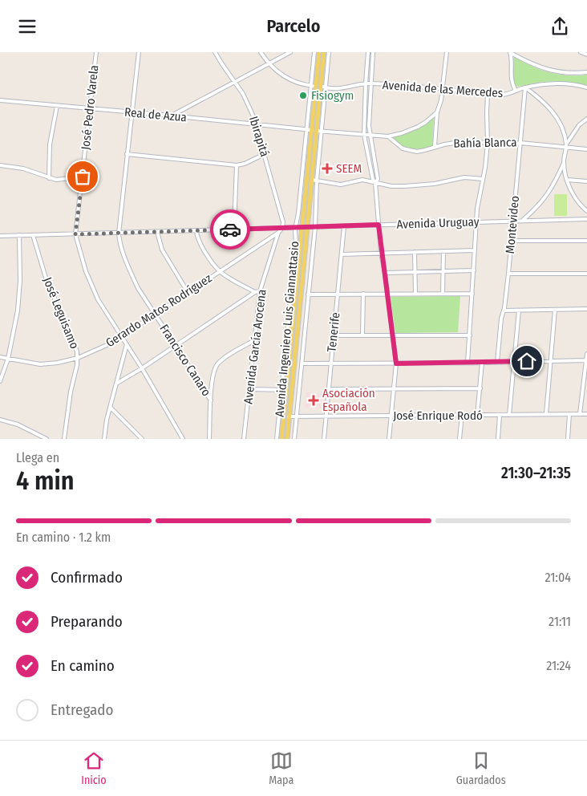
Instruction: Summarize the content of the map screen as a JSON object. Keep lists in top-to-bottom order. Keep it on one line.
{"streets":{"main road":["Avenida Ingeniero Luis Giannattasio"],"street":["Avenida de las Mercedes","José Pedro Varela","Real de Azua","Ibirapitá","Bahía Blanca","Avenida Uruguay","Montevideo","Gerardo Matos Rodríguez","José Leguisamo","Tenerife","Avenida García Arocena","Francisco Canaro","José Enrique Rodó"]},"crossings":[["Avenida de las Mercedes","Montevideo"],["Avenida de las Mercedes","Avenida Ingeniero Luis Giannattasio"],["José Pedro Varela","Real de Azua"],["José Pedro Varela","Avenida Uruguay"],["Real de Azua","Ibirapitá"],["Real de Azua","Avenida Ingeniero Luis Giannattasio"],["Real de Azua","Francisco Canaro"],["Ibirapitá","Avenida Uruguay"],["Ibirapitá","Gerardo Matos Rodríguez"],["Bahía Blanca","Montevideo"],["Avenida Uruguay","Montevideo"],["Avenida Uruguay","Gerardo Matos Rodríguez"],["Avenida Uruguay","José Leguisamo"],["Avenida Uruguay","Avenida Ingeniero Luis Giannattasio"],["Avenida Uruguay","Tenerife"],["Avenida Uruguay","Francisco Canaro"],["Gerardo Matos Rodríguez","José Leguisamo"],["Gerardo Matos Rodríguez","Avenida García Arocena"],["Gerardo Matos Rodríguez","Francisco Canaro"],["Avenida Ingeniero Luis Giannattasio","José Enrique Rodó"],["Tenerife","José Enrique Rodó"]],"places":{"other":["Fisiogym"],"health":["SEEM","Asociación Española"]},"page":{"header":"Parcelo","heading":["4 min","Llega en","21:30–21:35"],"bar":"En camino · 1.2 km","list":[["Confirmado","21:04"],["Preparando","21:11"],["En camino","21:24"],"Entregado"],"tabs":["Inicio","Mapa","Guardados"]}}
